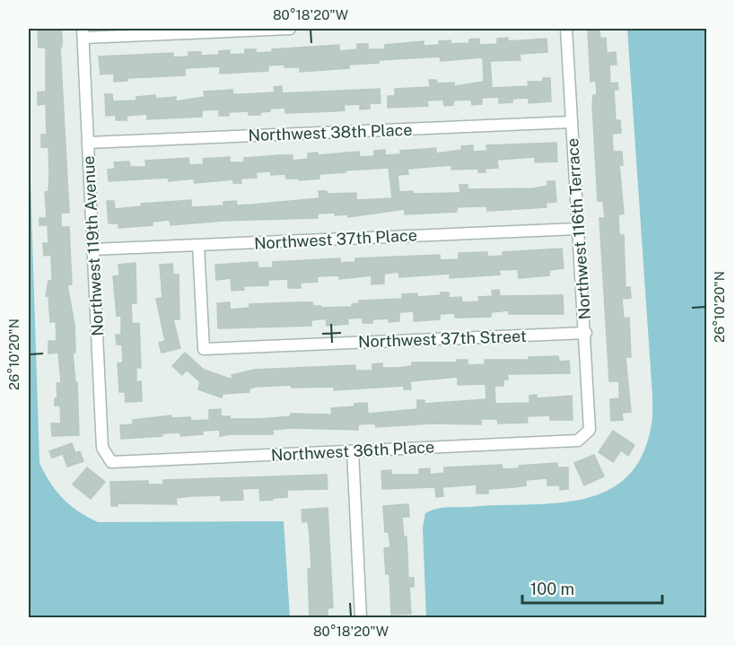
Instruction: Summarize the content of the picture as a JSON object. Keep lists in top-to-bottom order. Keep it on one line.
{"streets":{"street":["Northwest 38th Place","Northwest 116th Terrace","Northwest 37th Place","Northwest 119th Avenue","Northwest 37th Street","Northwest 36th Place"]},"crossings":[["Northwest 38th Place","Northwest 116th Terrace"],["Northwest 38th Place","Northwest 119th Avenue"],["Northwest 116th Terrace","Northwest 37th Place"],["Northwest 116th Terrace","Northwest 37th Street"],["Northwest 116th Terrace","Northwest 36th Place"],["Northwest 37th Place","Northwest 119th Avenue"],["Northwest 37th Place","Northwest 37th Street"],["Northwest 119th Avenue","Northwest 36th Place"]],"scale_bar":"100 m","coordinates":["80°18'20\"W","26°10'20\"N"]}
